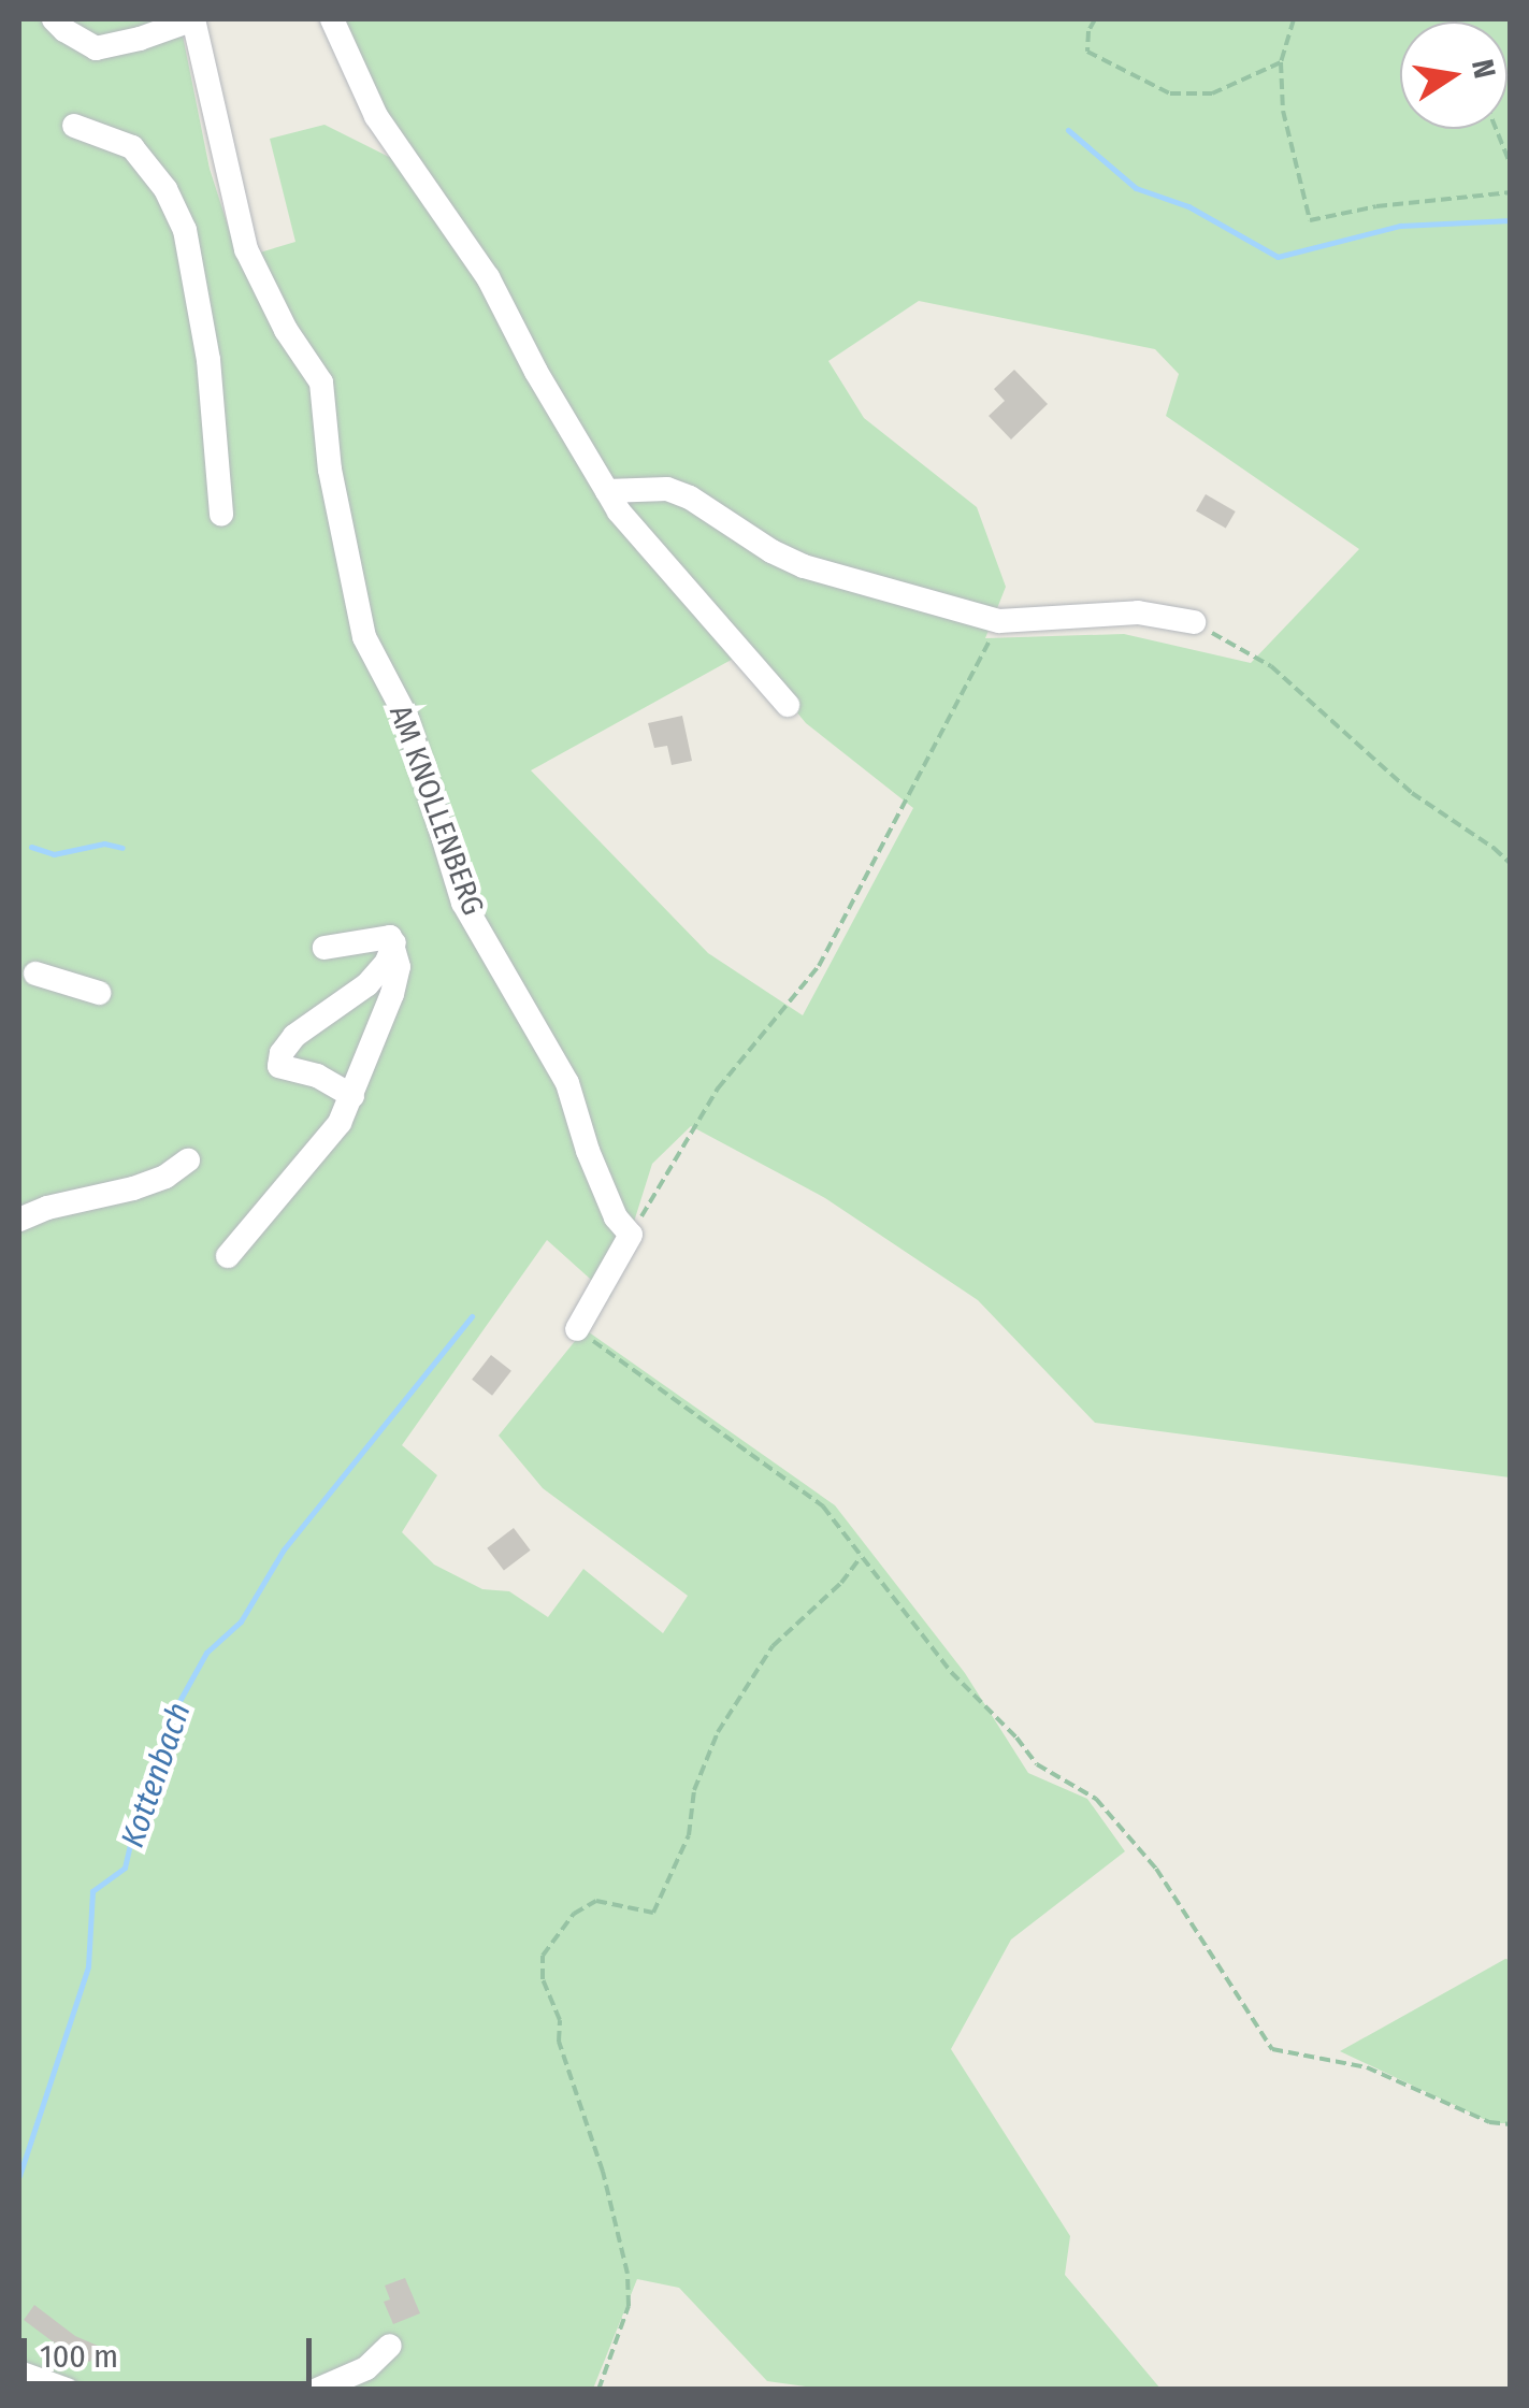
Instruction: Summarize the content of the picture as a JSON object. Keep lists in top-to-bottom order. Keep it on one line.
{"streets":{"lane":["AM KNOLLENBERG"]},"water":["Kottenbach"],"scale_bar":"100 m","north":"right"}
